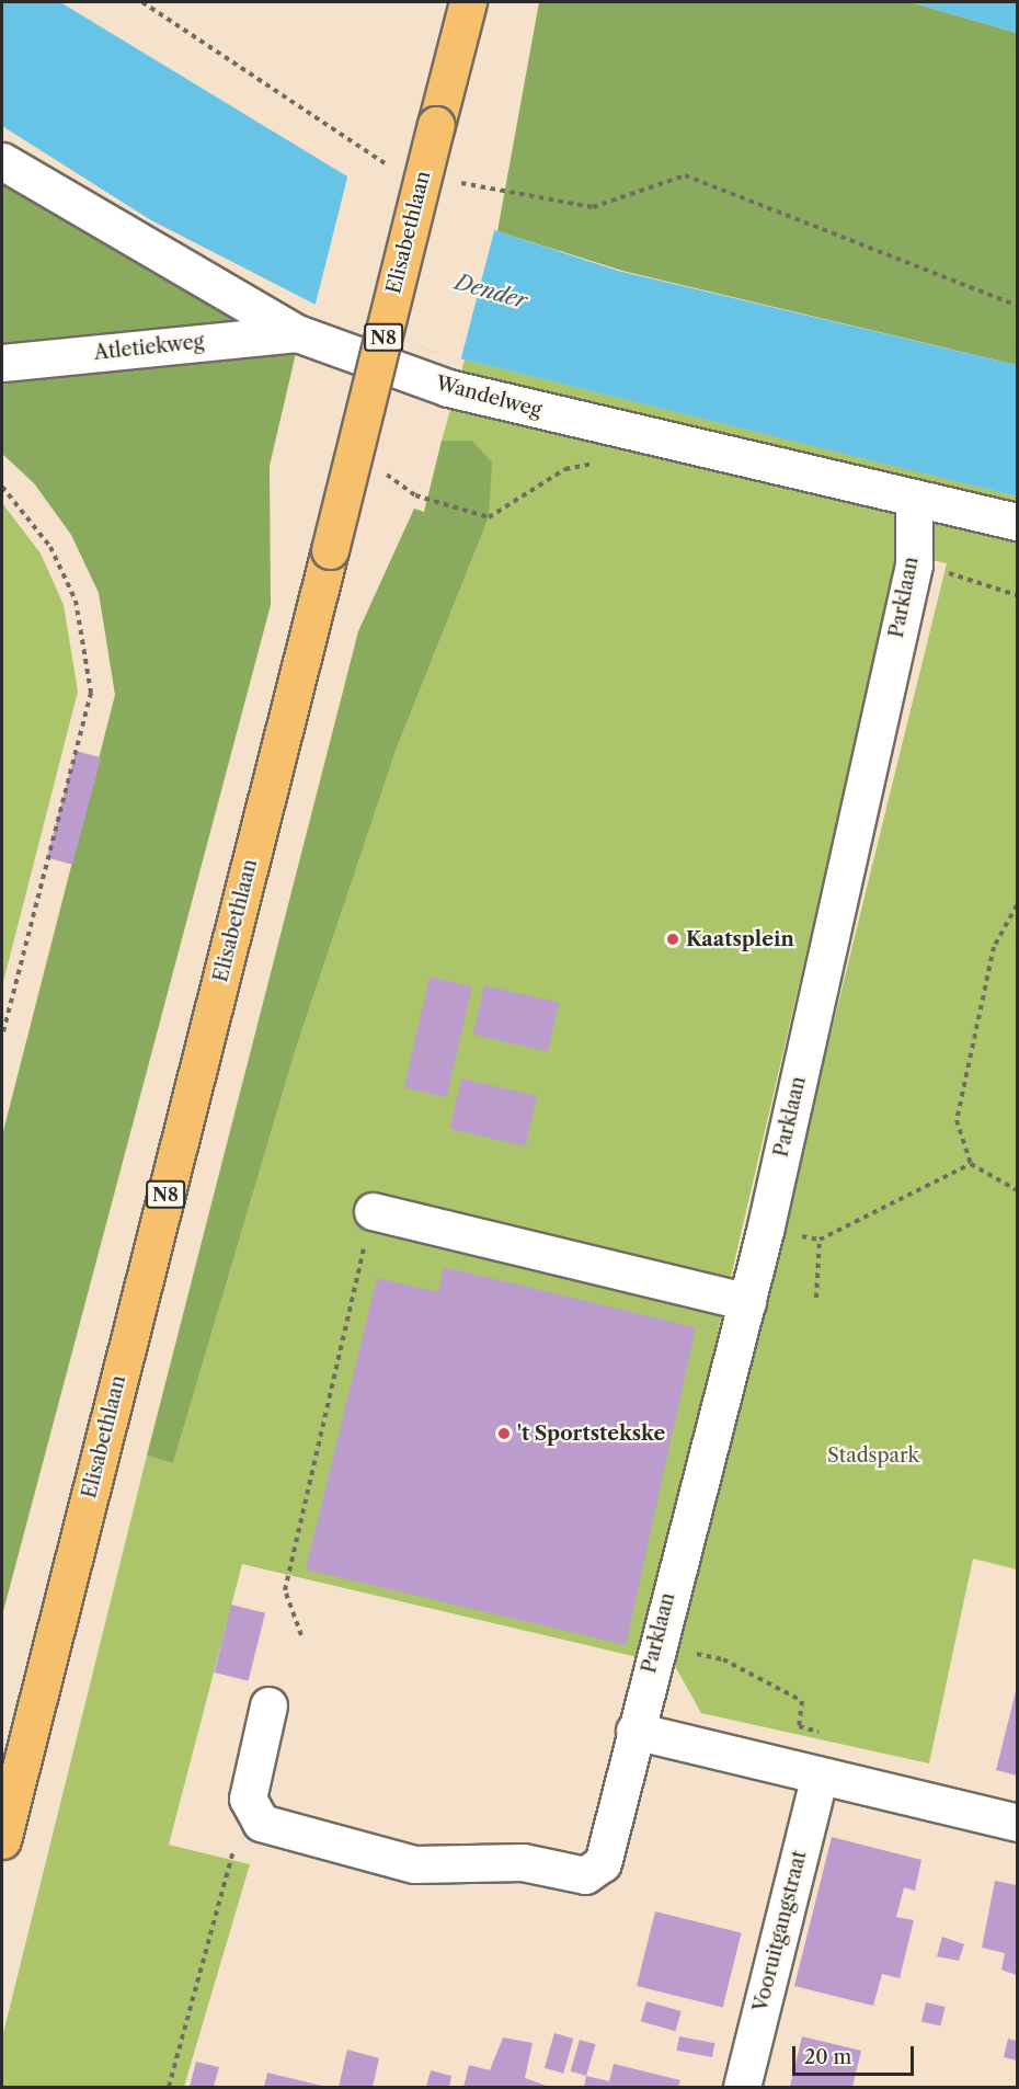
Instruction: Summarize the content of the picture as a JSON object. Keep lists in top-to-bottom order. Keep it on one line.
{"streets":{"main road":["Elisabethlaan","N8"],"street":["Atletiekweg","Wandelweg","Parklaan","Vooruitgangstraat"]},"crossings":[["Atletiekweg","Wandelweg"],["Wandelweg","Parklaan"]],"water":["Dender"],"parks":["Stadspark"],"places":["Kaatsplein","'t Sportstekske"],"scale_bar":"20 m"}
